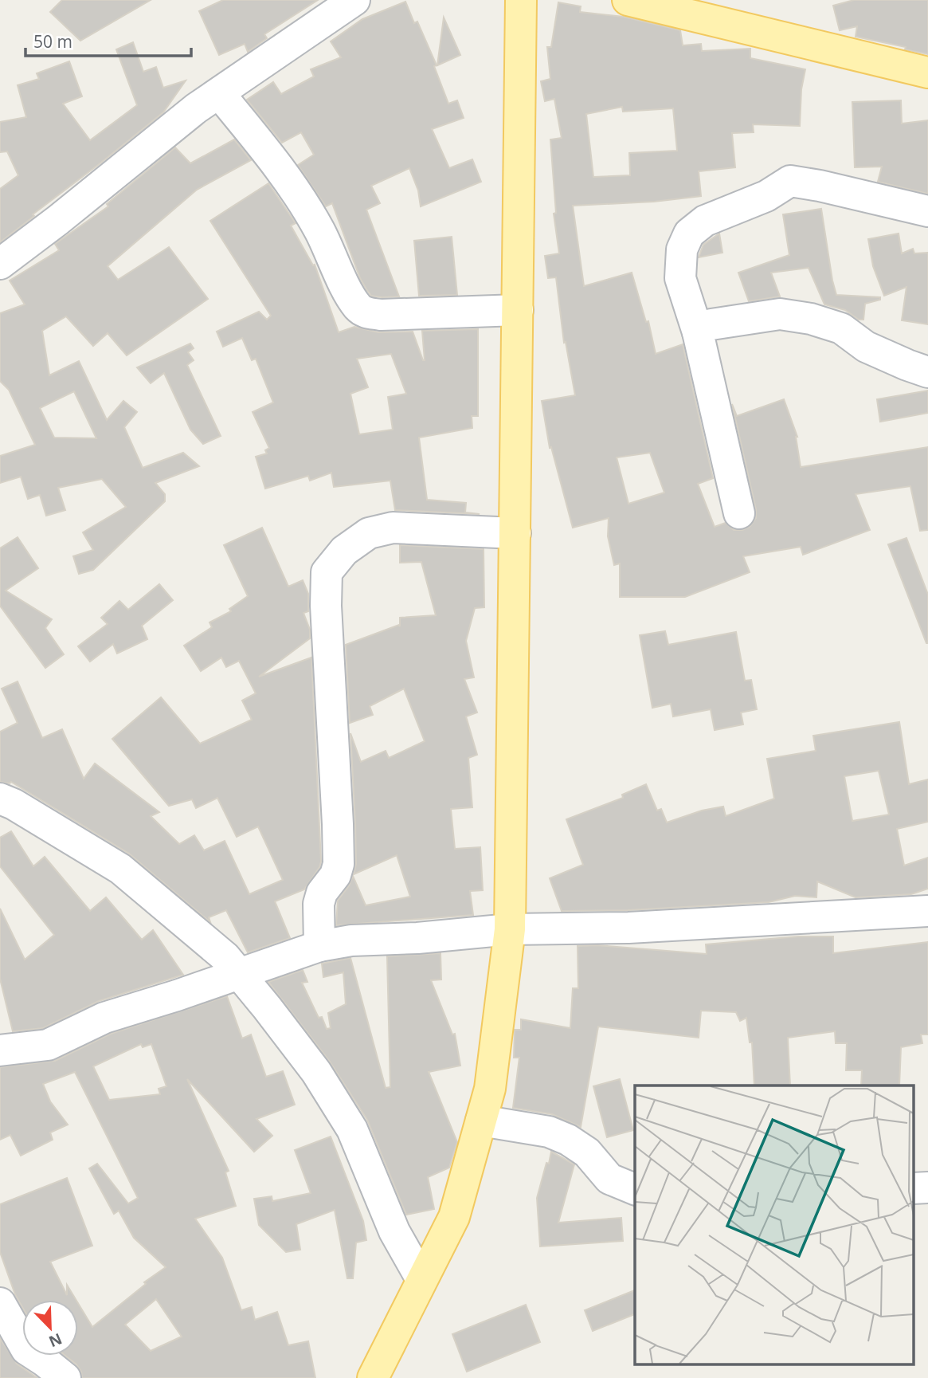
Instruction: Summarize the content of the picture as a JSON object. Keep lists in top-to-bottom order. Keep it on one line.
{"scale_bar":"50 m","north":"bottom right"}
